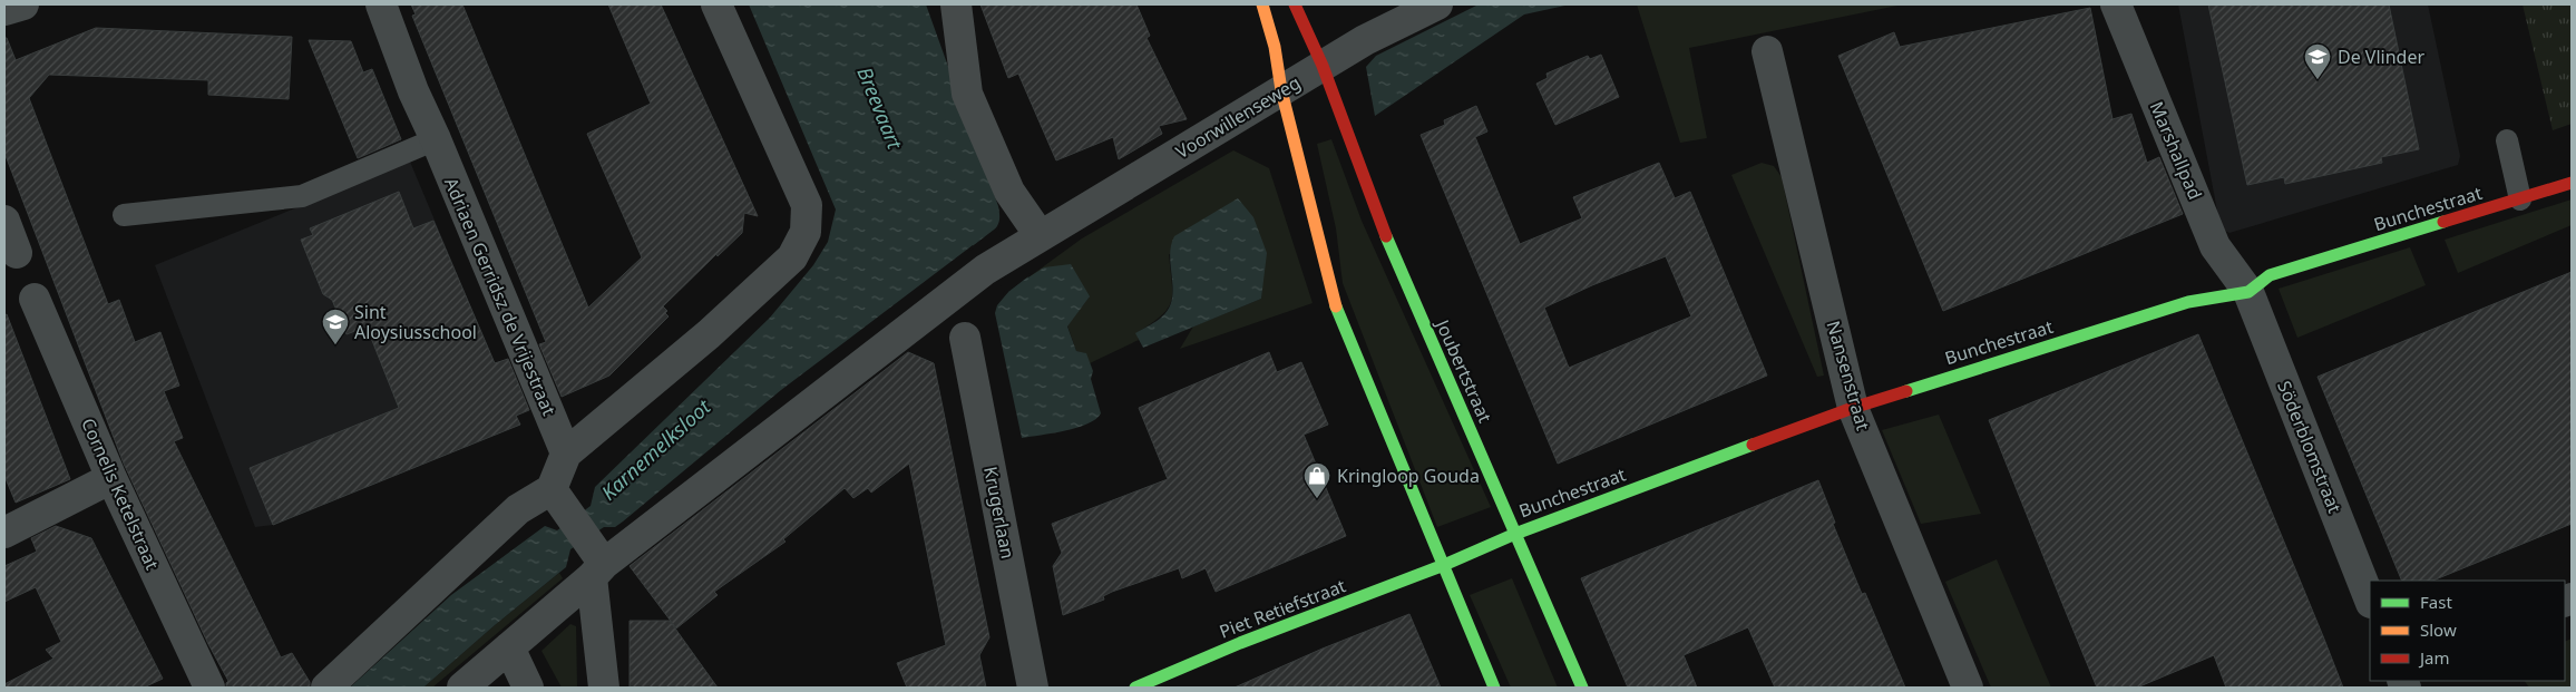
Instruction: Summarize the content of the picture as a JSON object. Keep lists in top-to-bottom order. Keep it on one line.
{"streets":{"street":["Voorwillenseweg","Marshallpad","Bunchestraat","Adriaen Gerridsz de Vrijestraat","Joubertstraat","Nansenstraat","Söderblomstraat","Cornelis Ketelstraat","Krugerlaan","Piet Retiefstraat"]},"crossings":[["Voorwillenseweg","Joubertstraat"],["Marshallpad","Bunchestraat"],["Marshallpad","Söderblomstraat"],["Bunchestraat","Joubertstraat"],["Bunchestraat","Nansenstraat"],["Bunchestraat","Söderblomstraat"],["Bunchestraat","Piet Retiefstraat"]],"water":["Breevaart","Karnemelksloot"],"places":{"school or university":["De Vlinder","Sint Aloysiusschool"],"shop":["Kringloop Gouda"]},"legend":["Fast","Slow","Jam"]}
